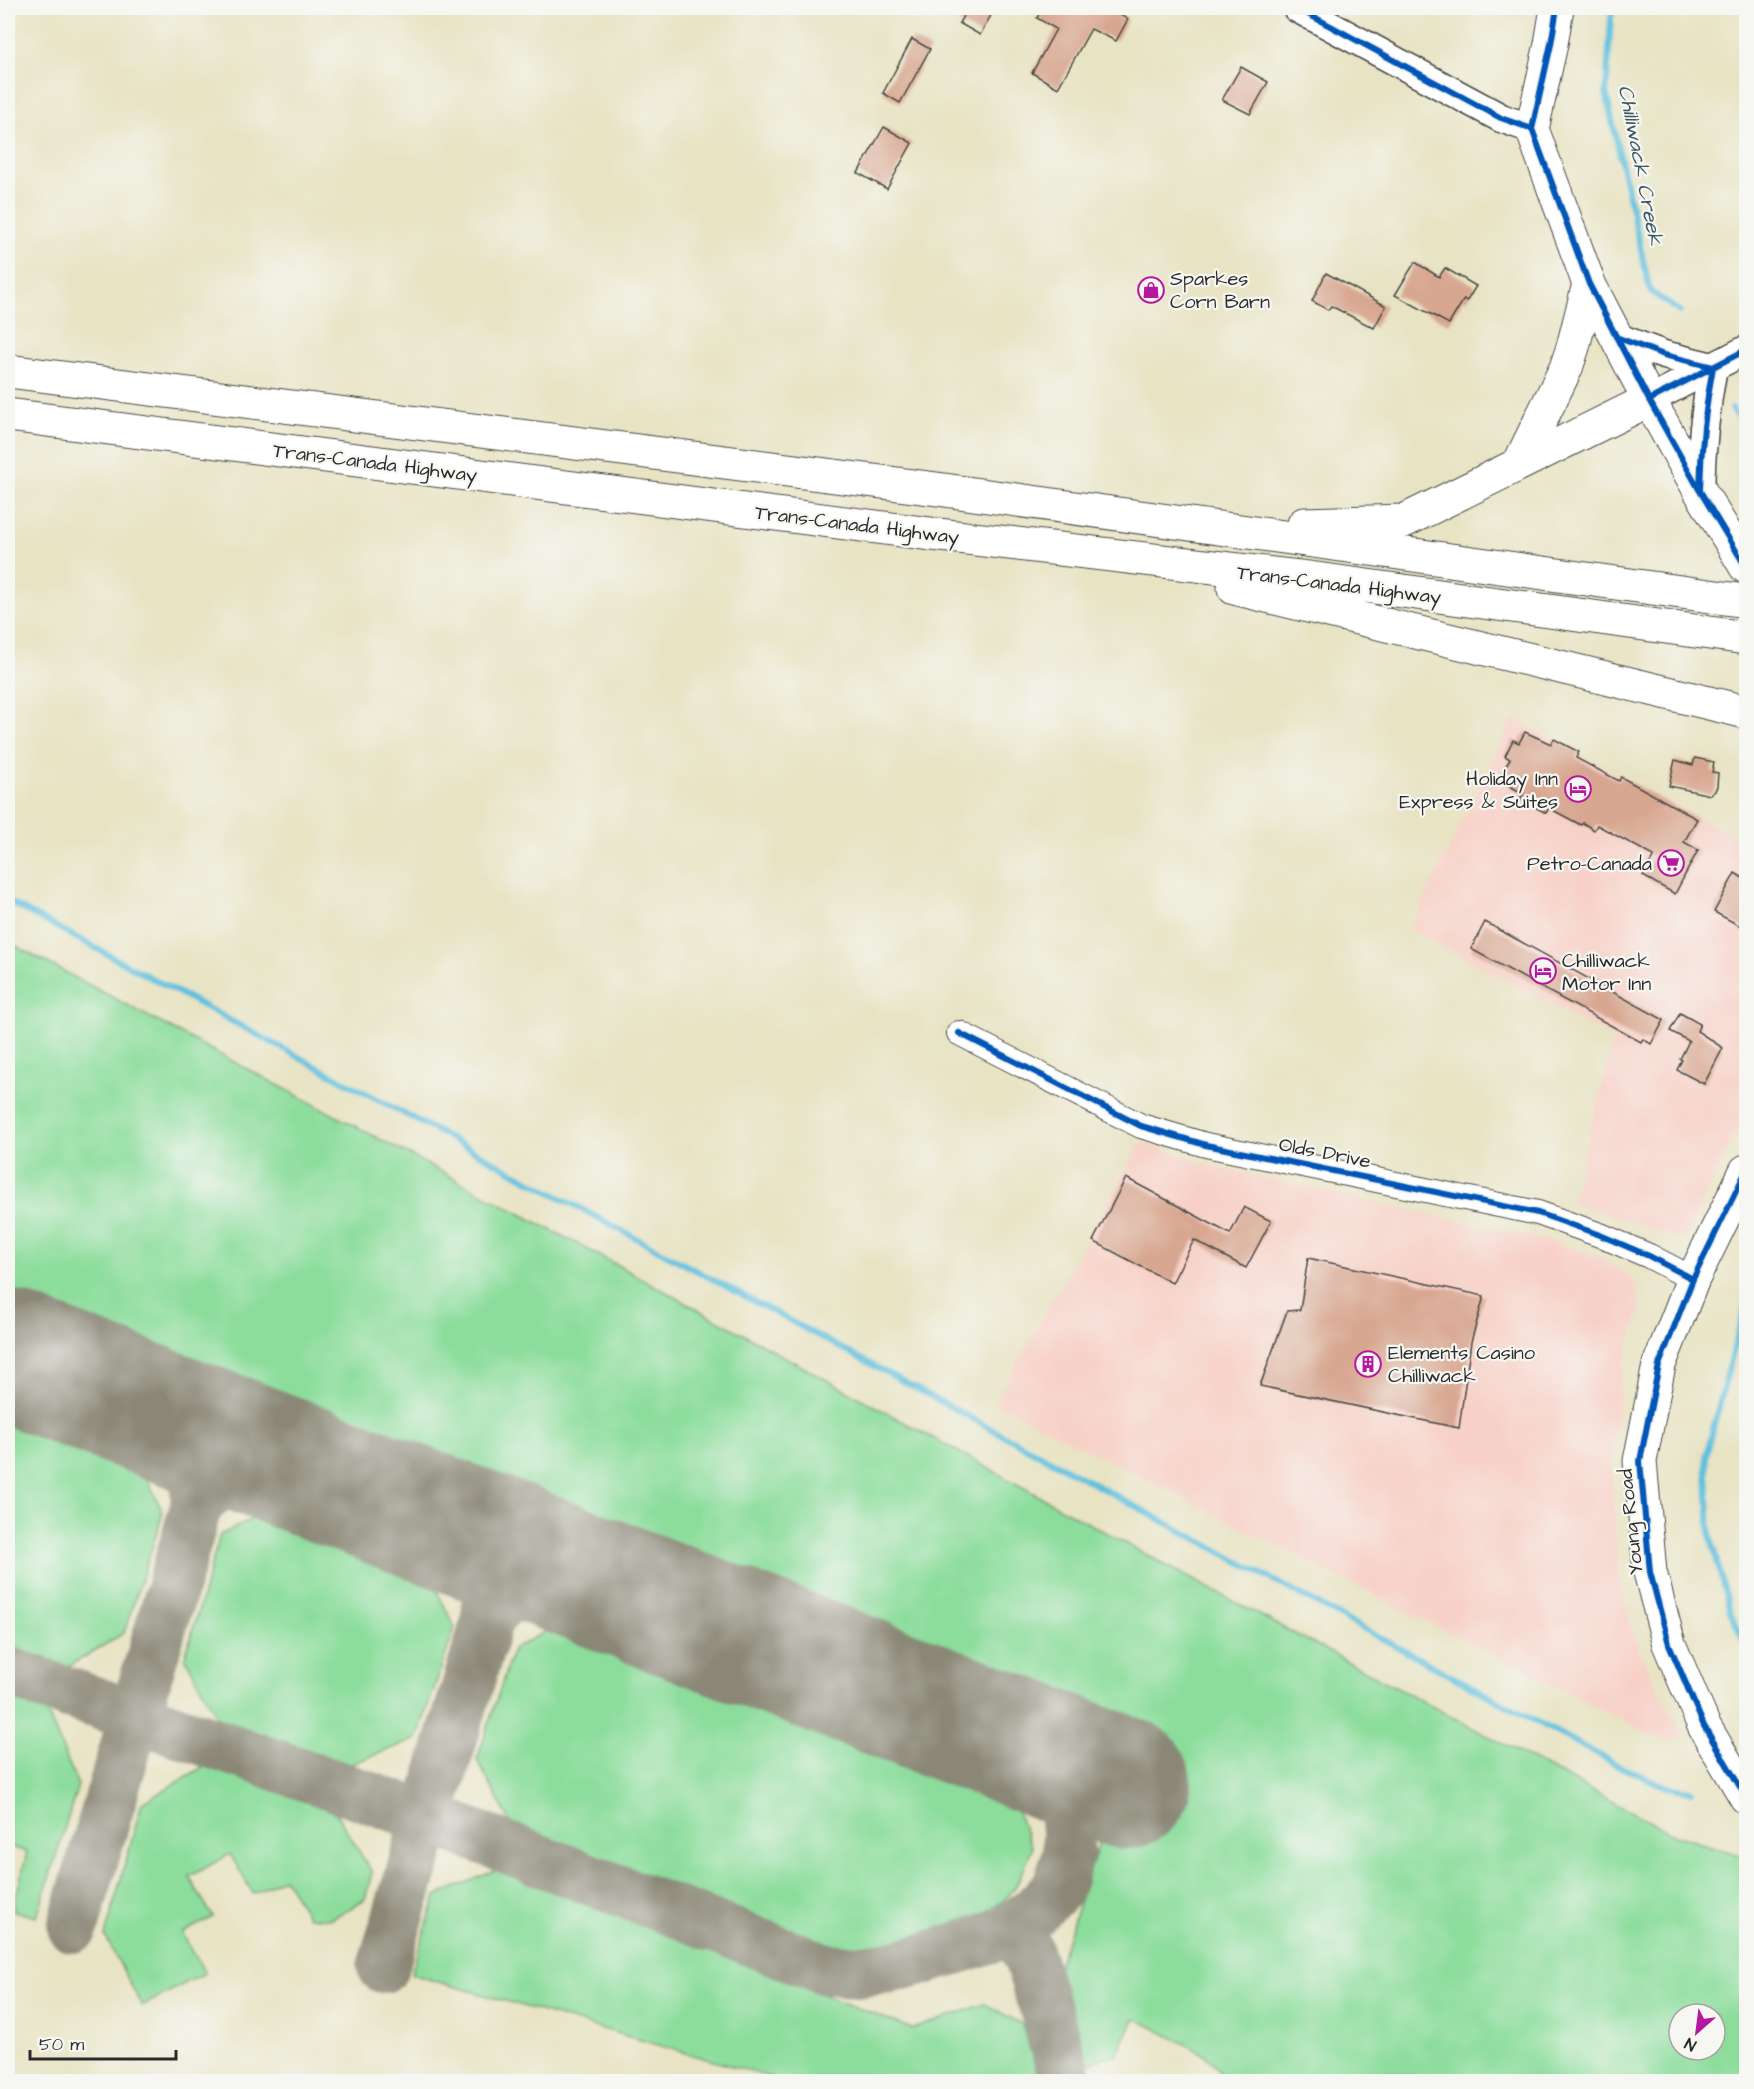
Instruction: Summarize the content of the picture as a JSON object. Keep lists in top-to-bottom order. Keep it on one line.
{"streets":{"main road":["Trans-Canada Highway","Young Road"],"street":["Olds Drive"]},"crossings":[["Olds Drive","Young Road"]],"water":["Chilliwack Creek"],"places":{"shop":["Sparkes Corn Barn"],"hotel":["Holiday Inn Express & Suites","Chilliwack Motor Inn"],"supermarket":["Petro-Canada"],"building":["Elements Casino Chilliwack"]},"scale_bar":"50 m","north":"bottom left"}
